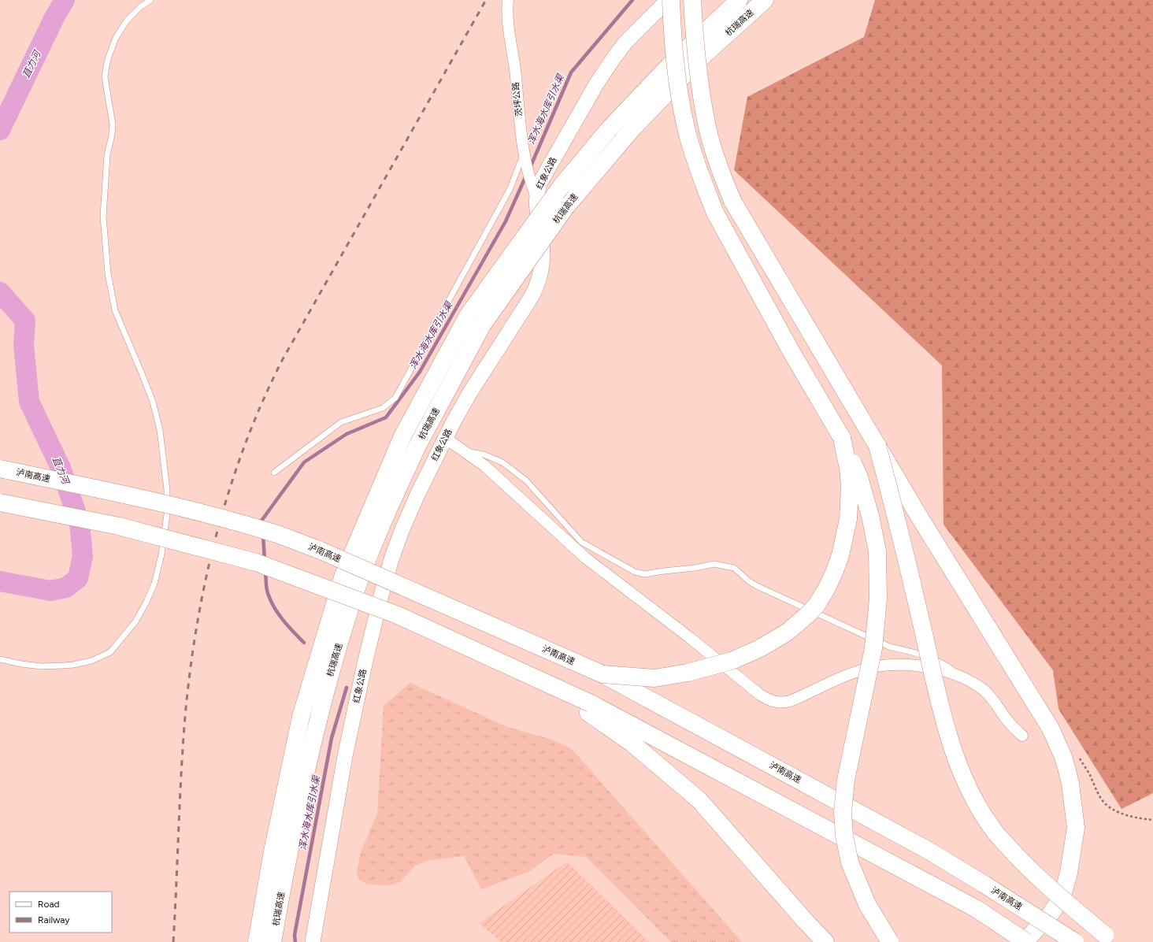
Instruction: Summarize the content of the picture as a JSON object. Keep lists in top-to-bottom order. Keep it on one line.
{"streets":{"highway":["杭瑞高速","泸南高速"],"main road":["红象公路"],"street":["茨坪公路"]},"crossings":[["茨坪公路","红象公路"]],"water":["苴力河","浑水海水库引水渠"],"legend":["Road","Railway"]}
